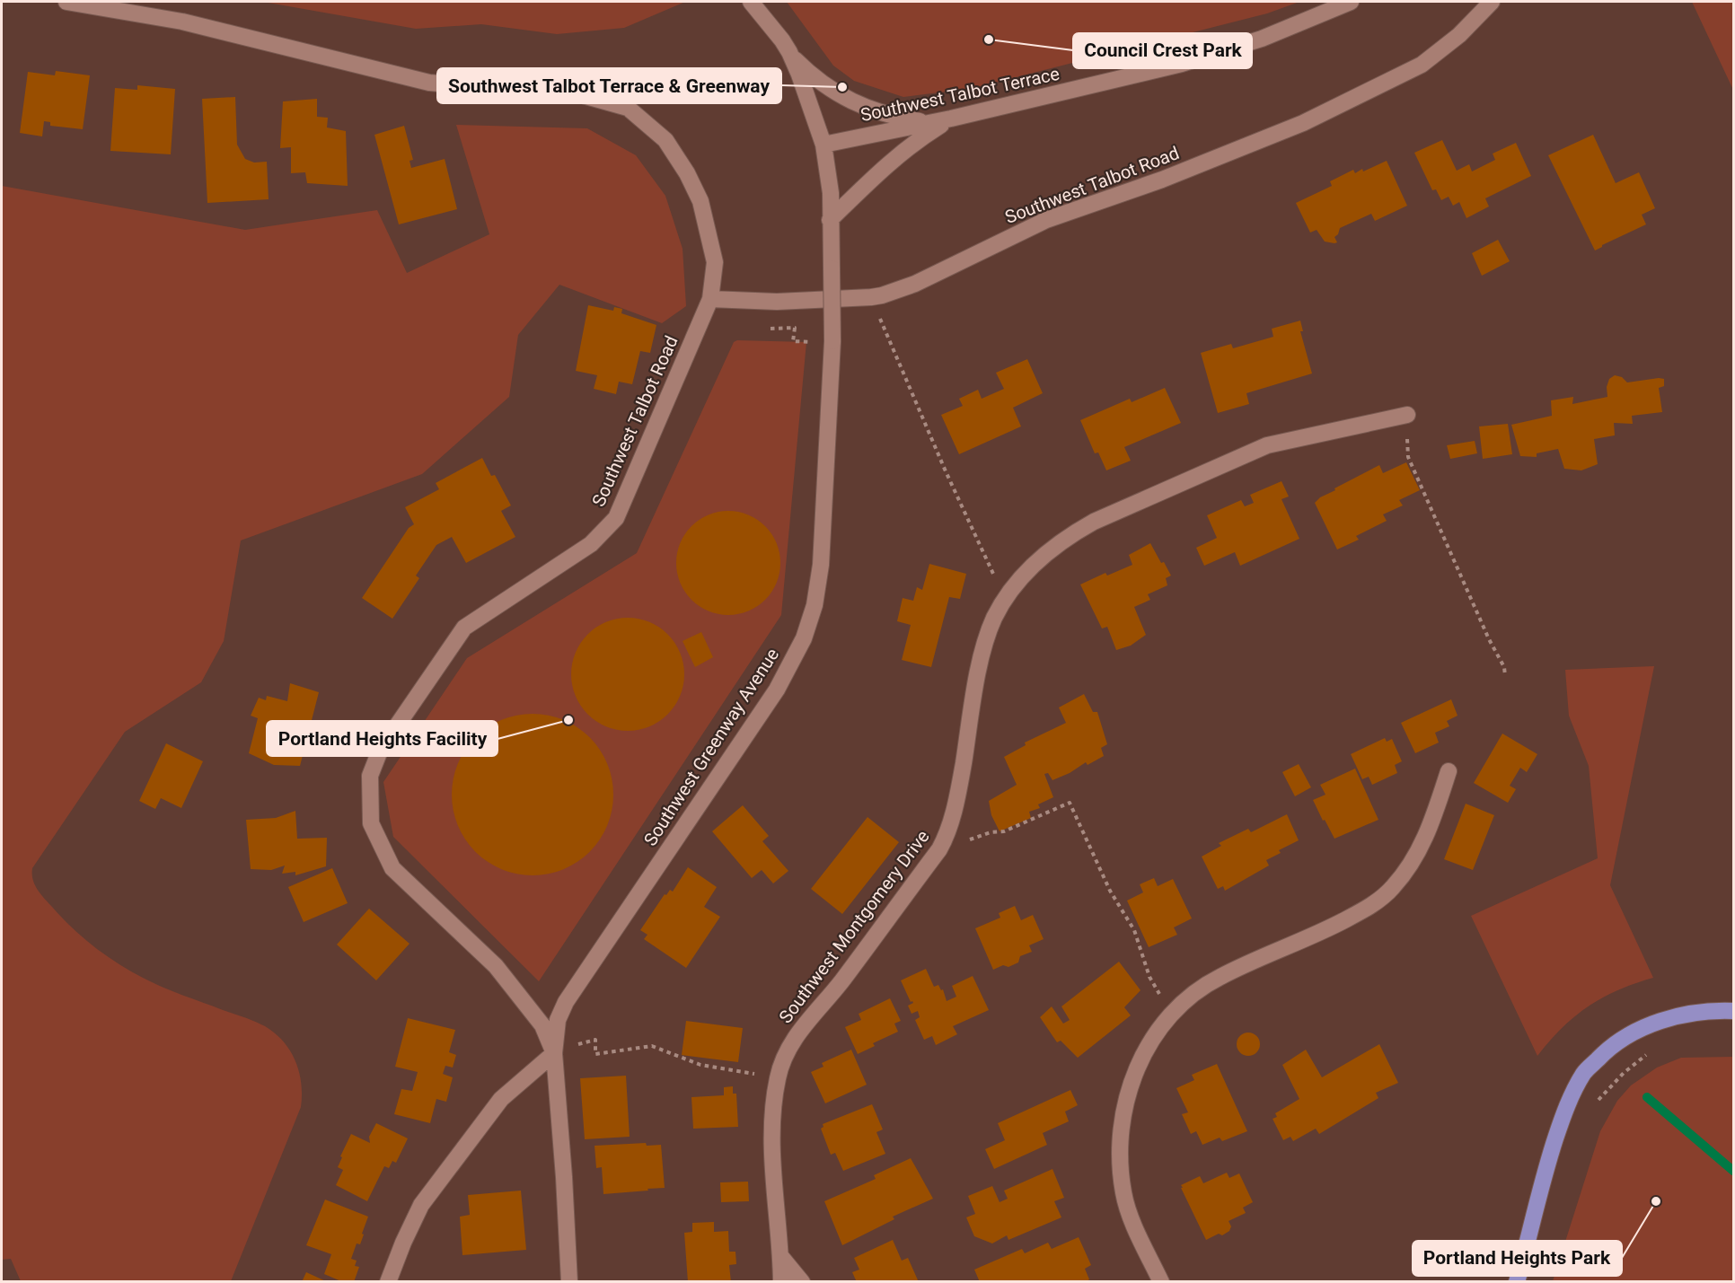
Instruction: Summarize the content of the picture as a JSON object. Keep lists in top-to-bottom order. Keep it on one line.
{"streets":{"street":["Southwest Talbot Terrace","Southwest Talbot Road","Southwest Greenway Avenue","Southwest Montgomery Drive"]},"crossings":[["Southwest Talbot Terrace","Southwest Greenway Avenue"],["Southwest Talbot Road","Southwest Greenway Avenue"]],"places":["Council Crest Park","Southwest Talbot Terrace & Greenway","Portland Heights Facility","Portland Heights Park"]}
